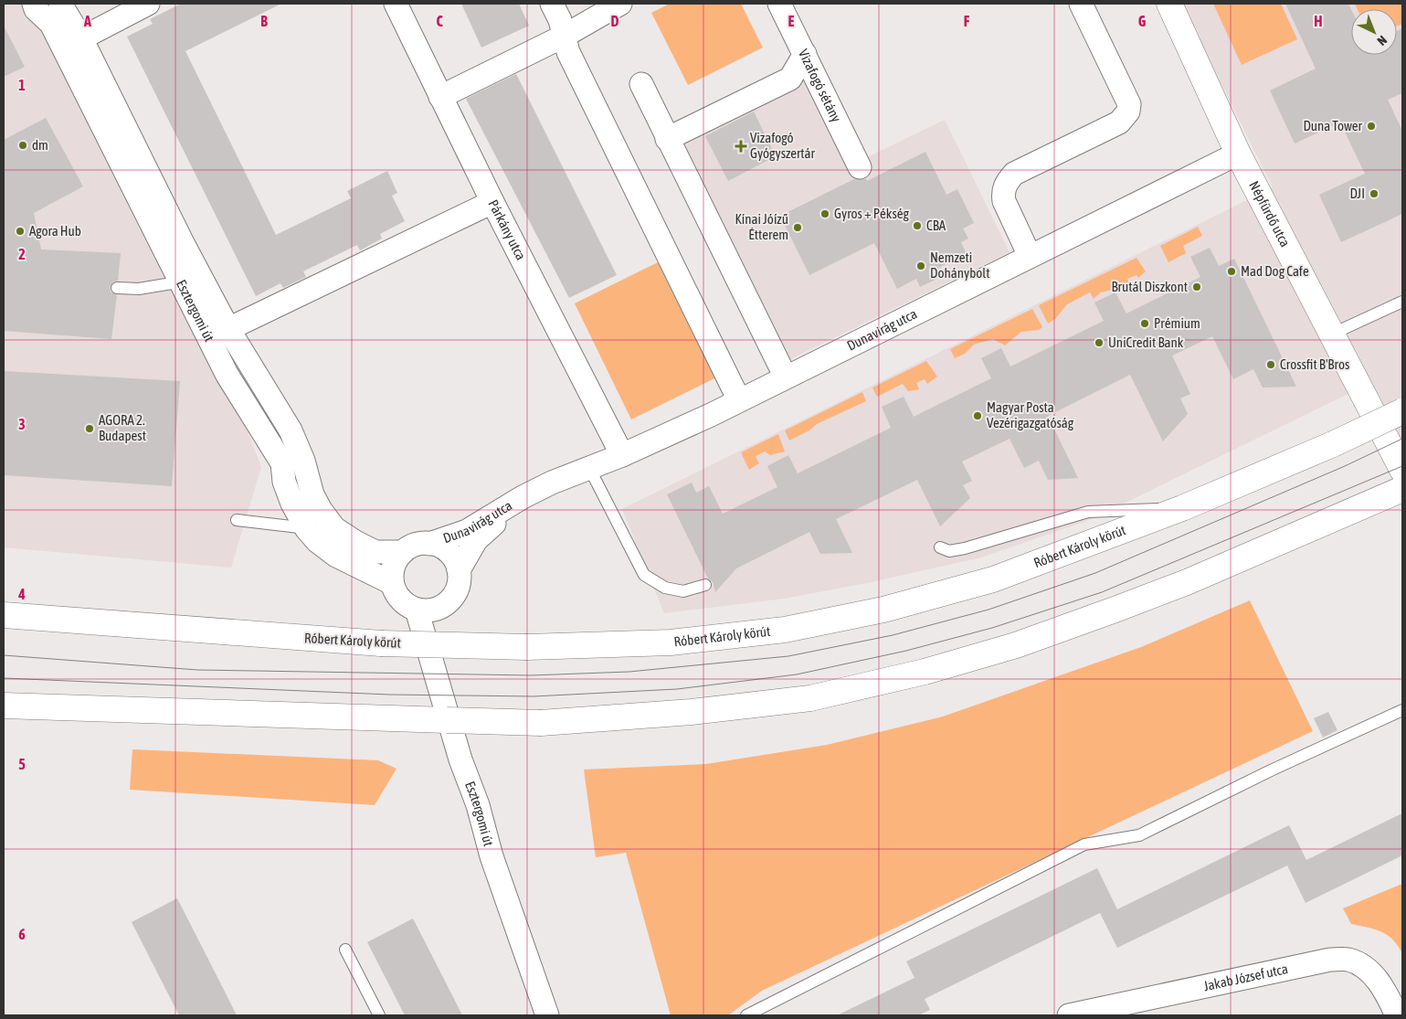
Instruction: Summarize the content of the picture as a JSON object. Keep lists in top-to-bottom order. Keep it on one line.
{"streets":{"main road":["Népfürdő utca","Róbert Károly körút"],"street":["Vizafogó sétány","Párkány utca","Esztergomi út","Dunavirág utca","Jakab József utca"]},"crossings":[["Népfürdő utca","Dunavirág utca"],["Párkány utca","Esztergomi út"],["Párkány utca","Dunavirág utca"],["Esztergomi út","Dunavirág utca"]],"places":{"other":["Duna Tower","dm","DJI","Gyros + Pékség","CBA","Kínai Jóízű Étterem","Agora Hub","Nemzeti Dohánybolt","Mad Dog Cafe","Brutál Diszkont","Prémium","UniCredit Bank","Crossfit B'Bros","Magyar Posta Vezérigazgatóság","AGORA 2. Budapest"],"health":["Vizafogó Gyógyszertár"]},"north":"bottom right","grid":{"columns":["A","B","C","D","E","F","G","H"],"rows":["1","2","3","4","5","6"]}}
